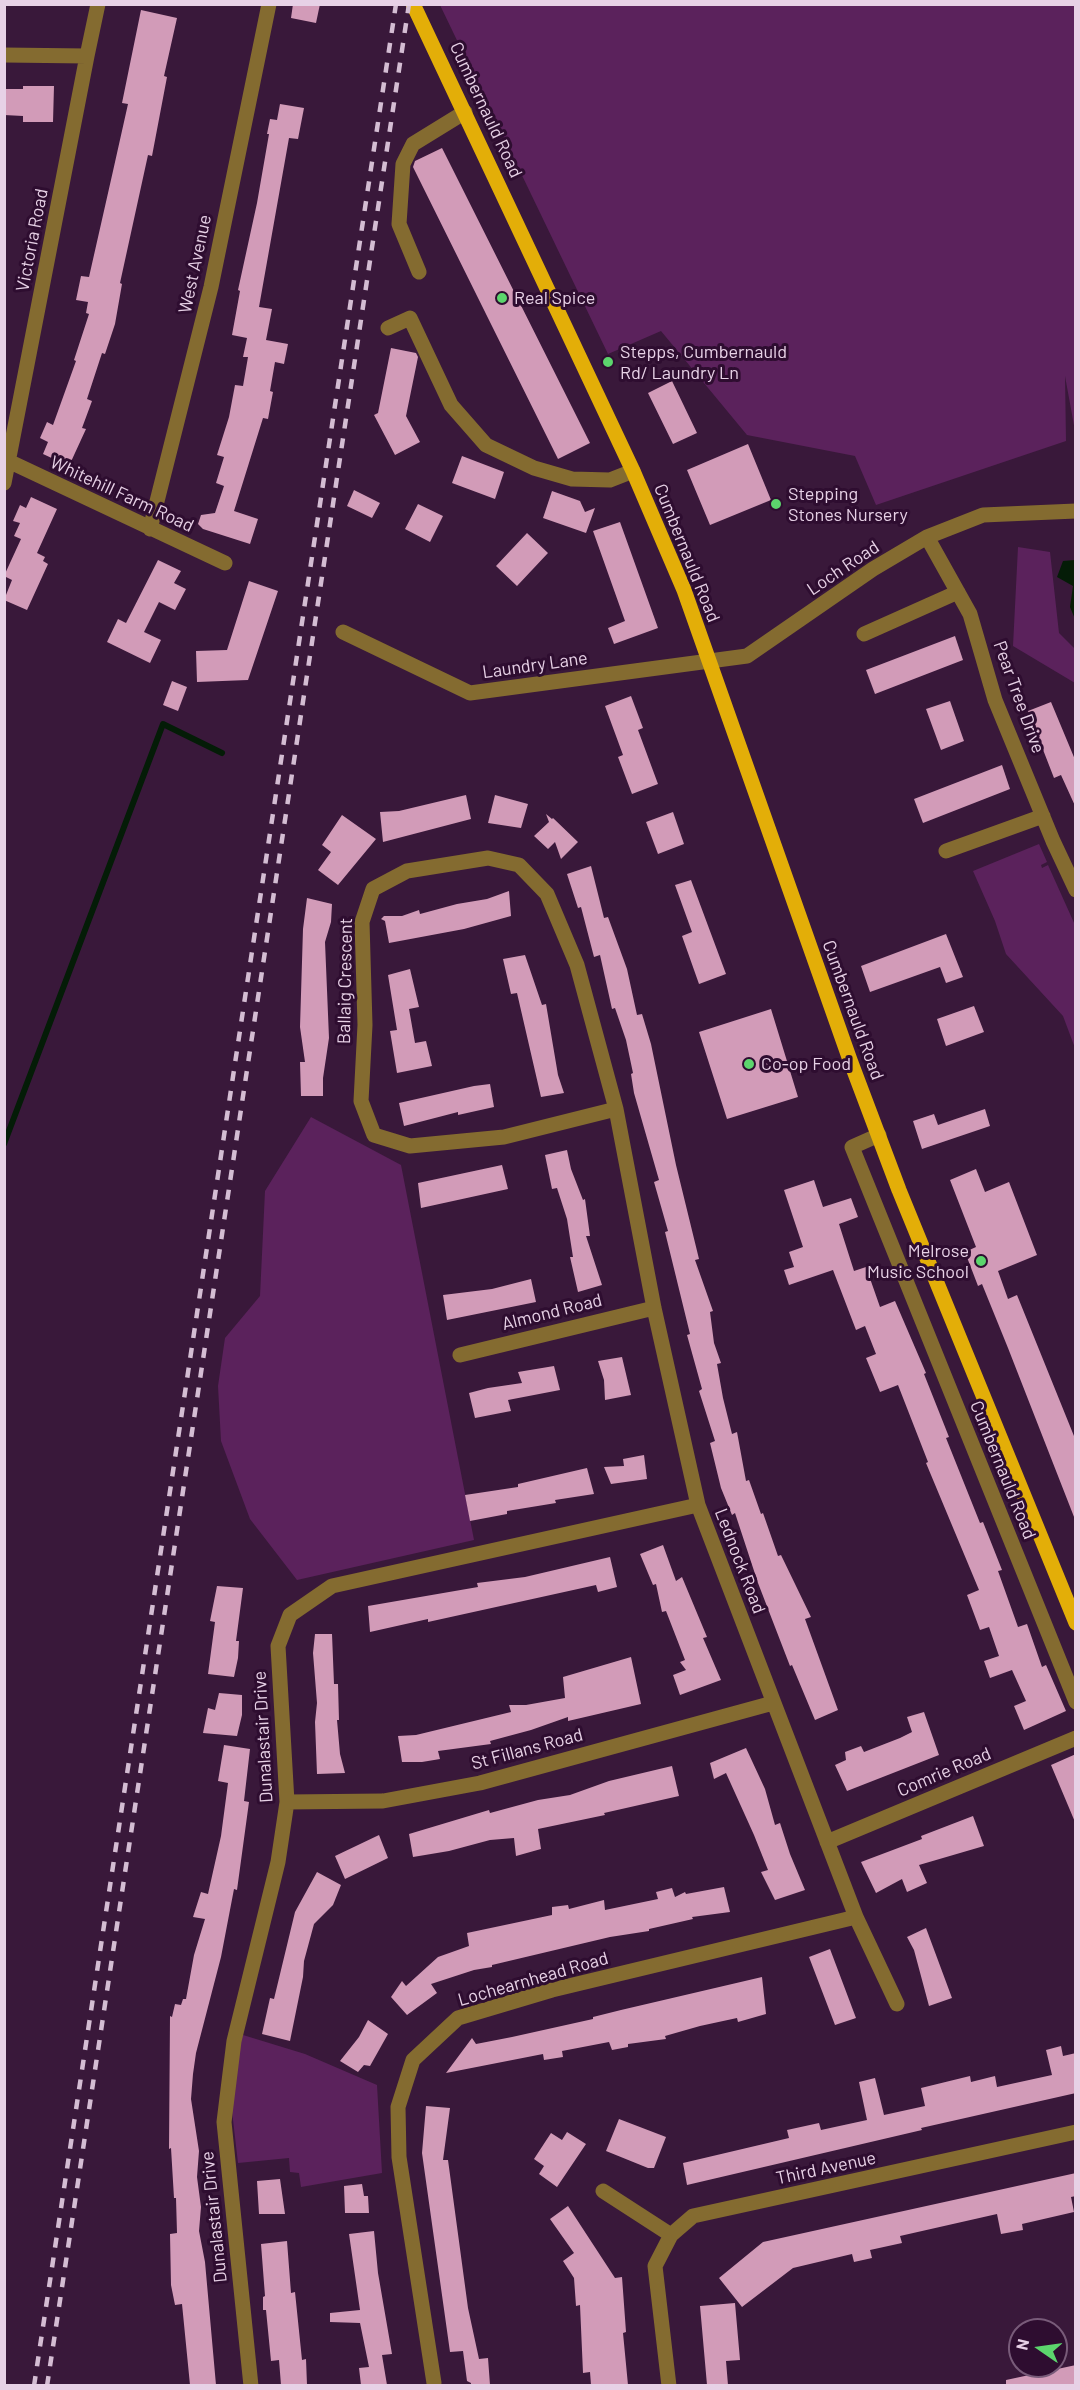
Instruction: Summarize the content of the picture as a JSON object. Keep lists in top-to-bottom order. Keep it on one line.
{"streets":{"main road":["Cumbernauld Road"],"street":["Victoria Road","West Avenue","Whitehill Farm Road","Loch Road","Laundry Lane","Pear Tree Drive","Ballaig Crescent","Almond Road","Lednock Road","Dunalastair Drive","St Fillans Road","Comrie Road","Lochearnhead Road","Third Avenue"]},"crossings":[["Cumbernauld Road","Loch Road"],["Cumbernauld Road","Laundry Lane"],["Victoria Road","Whitehill Farm Road"],["West Avenue","Whitehill Farm Road"],["Loch Road","Laundry Lane"],["Loch Road","Pear Tree Drive"],["Ballaig Crescent","Lednock Road"],["Almond Road","Lednock Road"],["Lednock Road","Dunalastair Drive"],["Lednock Road","St Fillans Road"],["Lednock Road","Comrie Road"],["Lednock Road","Lochearnhead Road"],["Dunalastair Drive","St Fillans Road"]],"places":["Real Spice","Stepps, Cumbernauld Rd/ Laundry Ln","Stepping Stones Nursery","Co-op Food","Melrose Music School"],"north":"left"}
